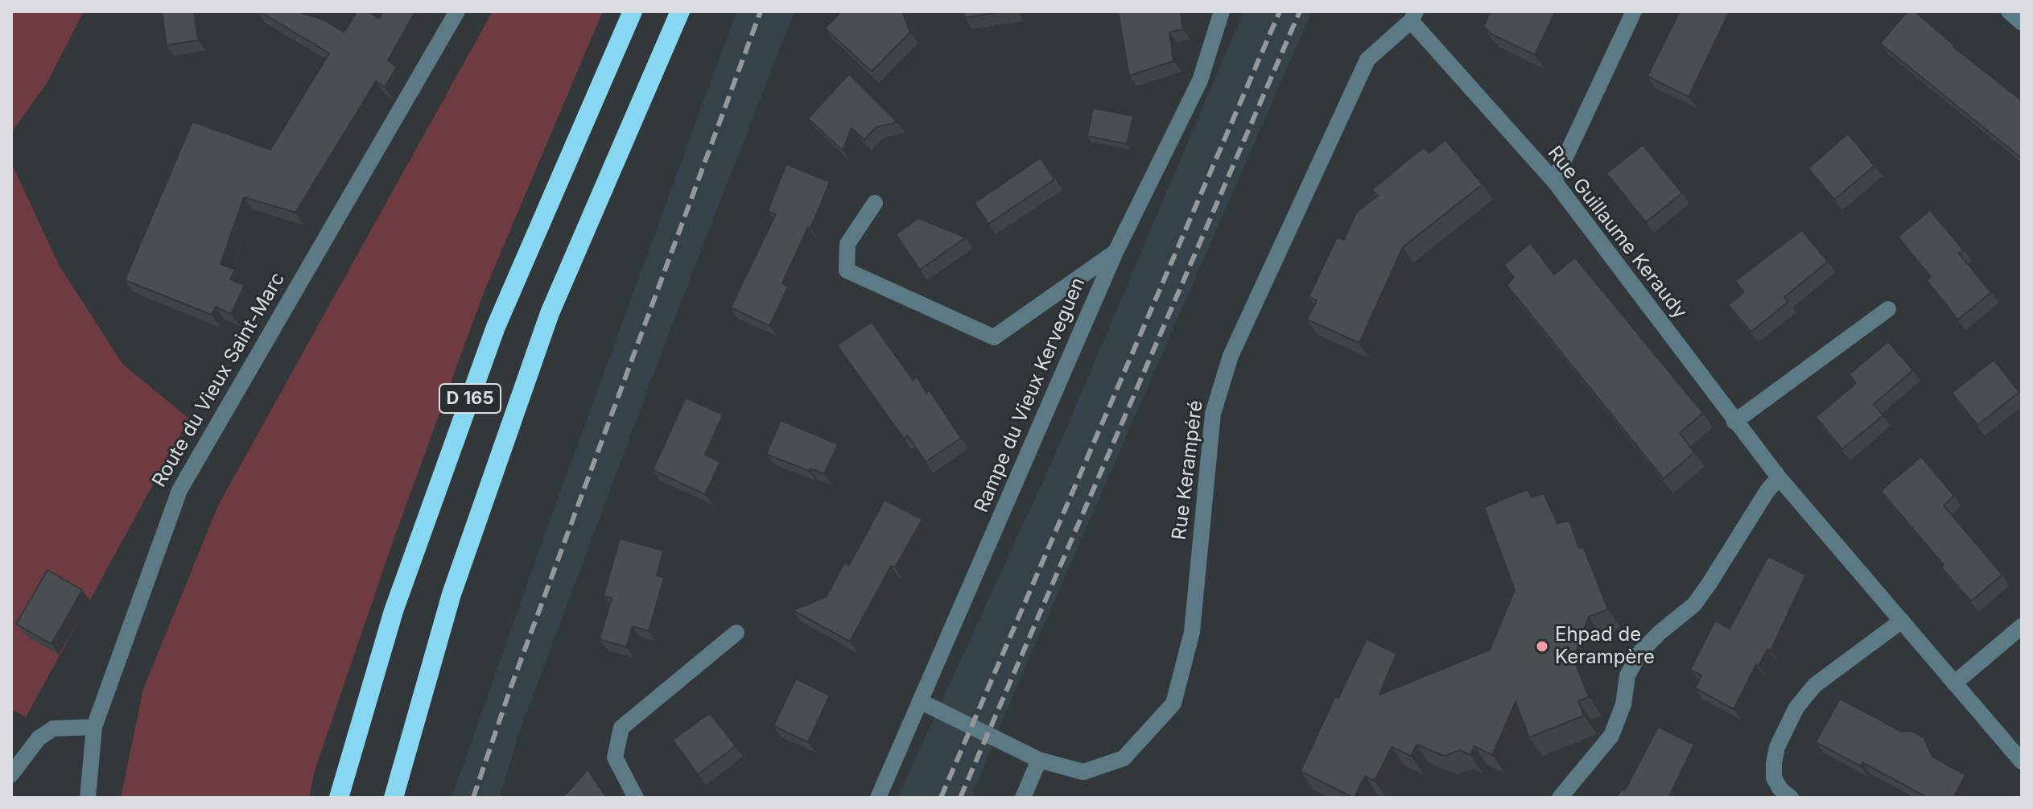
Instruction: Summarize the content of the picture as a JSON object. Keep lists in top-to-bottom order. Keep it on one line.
{"streets":{"highway":["D 165"],"street":["Rue Guillaume Keraudy","Route du Vieux Saint-Marc","Rampe du Vieux Kerveguen","Rue Kerampéré"]},"crossings":[["Rue Guillaume Keraudy","Rue Kerampéré"],["Rampe du Vieux Kerveguen","Rue Kerampéré"]],"places":["Ehpad de Kerampère"]}
